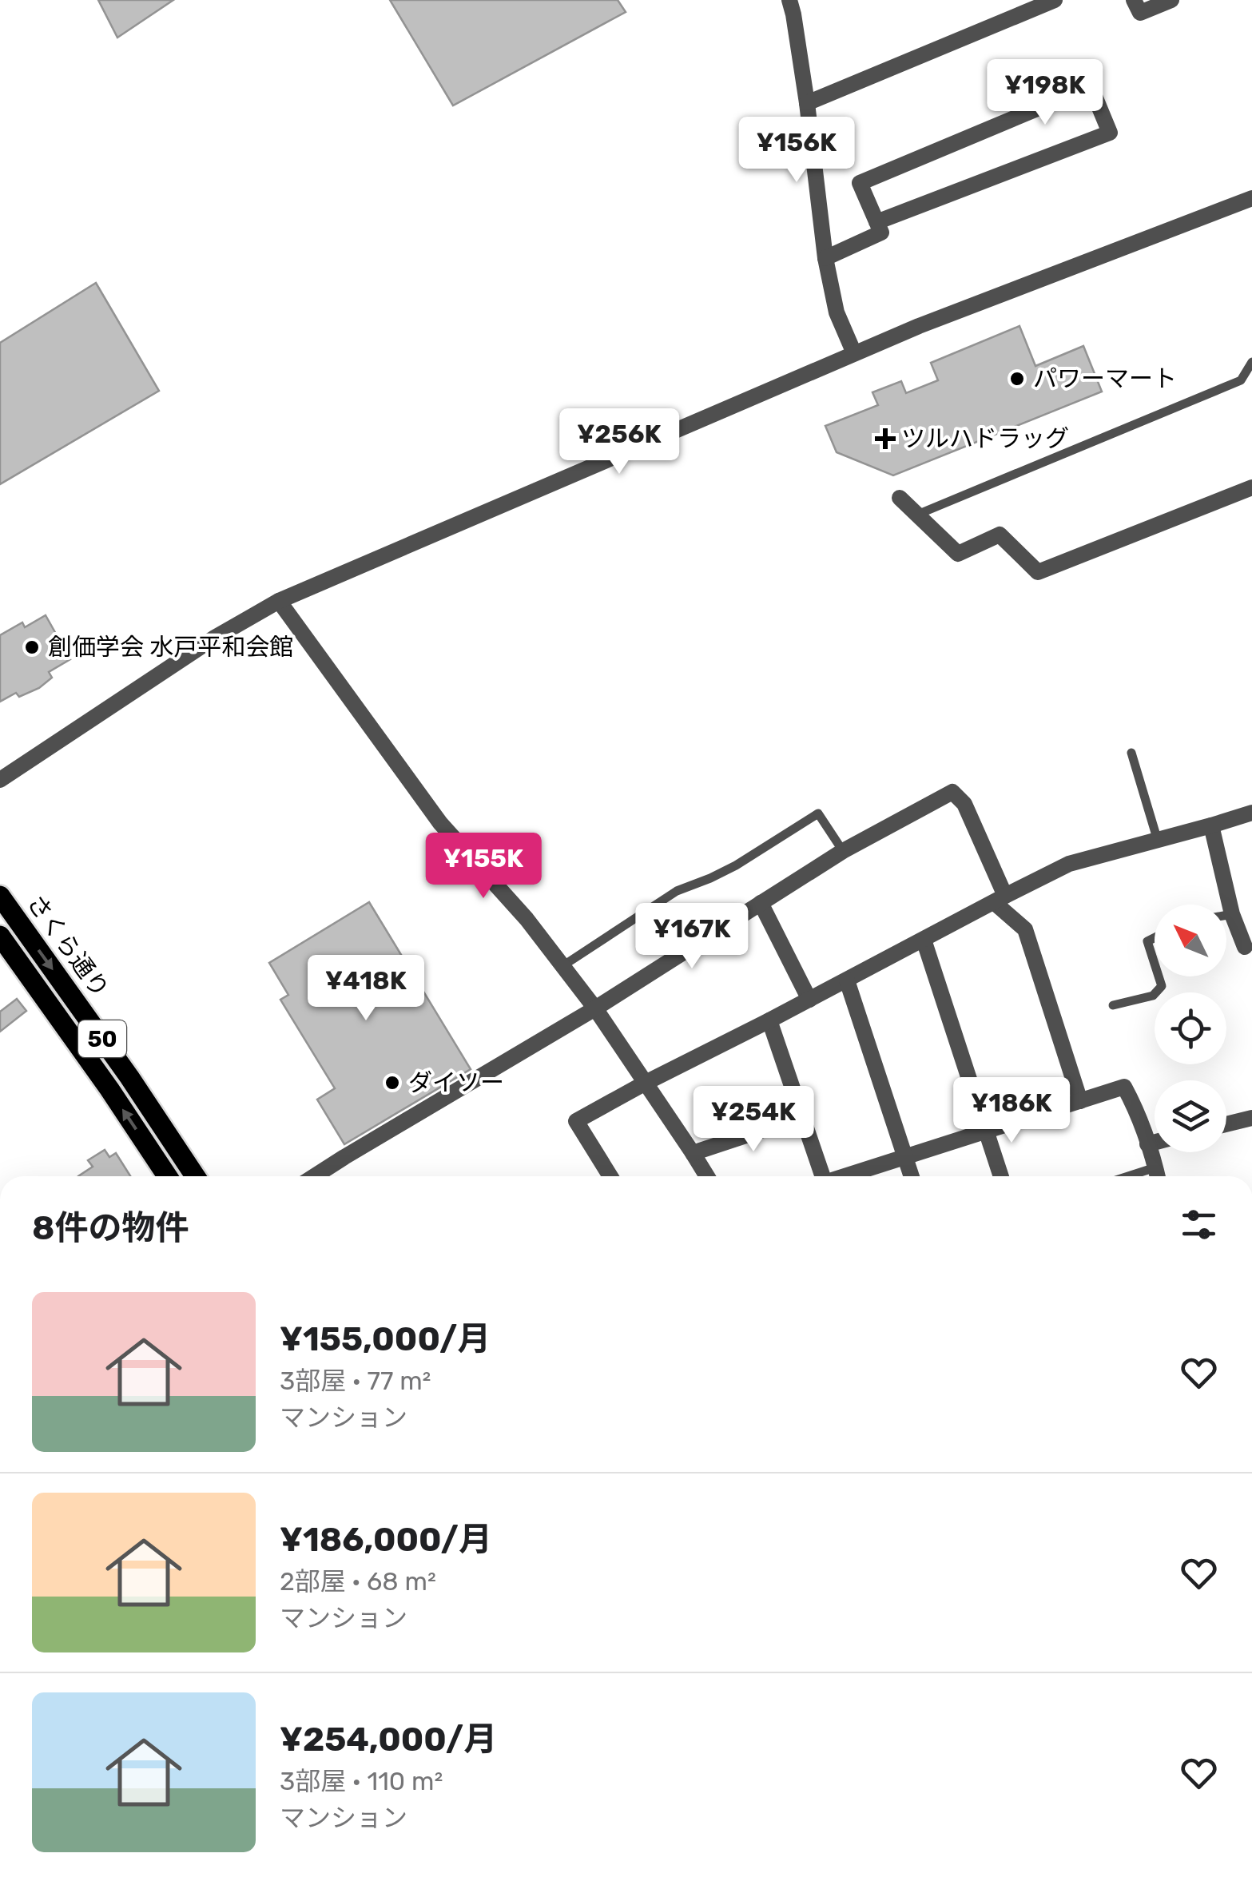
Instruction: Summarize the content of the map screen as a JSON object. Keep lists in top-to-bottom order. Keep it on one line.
{"streets":{"main road":["さくら通り","50"]},"places":{"other":["パワーマート","創価学会 水戸平和会館","ダイソー"],"health":["ツルハドラッグ"]},"north":"top left","page":{"price":["¥198K","¥156K","¥256K","¥155K","¥167K","¥418K","¥186K","¥254K"],"heading":"8件の物件","list":[{"name":"¥155,000/月","note":"3部屋 · 77 m² · マンション"},{"name":"¥186,000/月","note":"2部屋 · 68 m² · マンション"},{"name":"¥254,000/月","note":"3部屋 · 110 m² · マンション"}]}}
